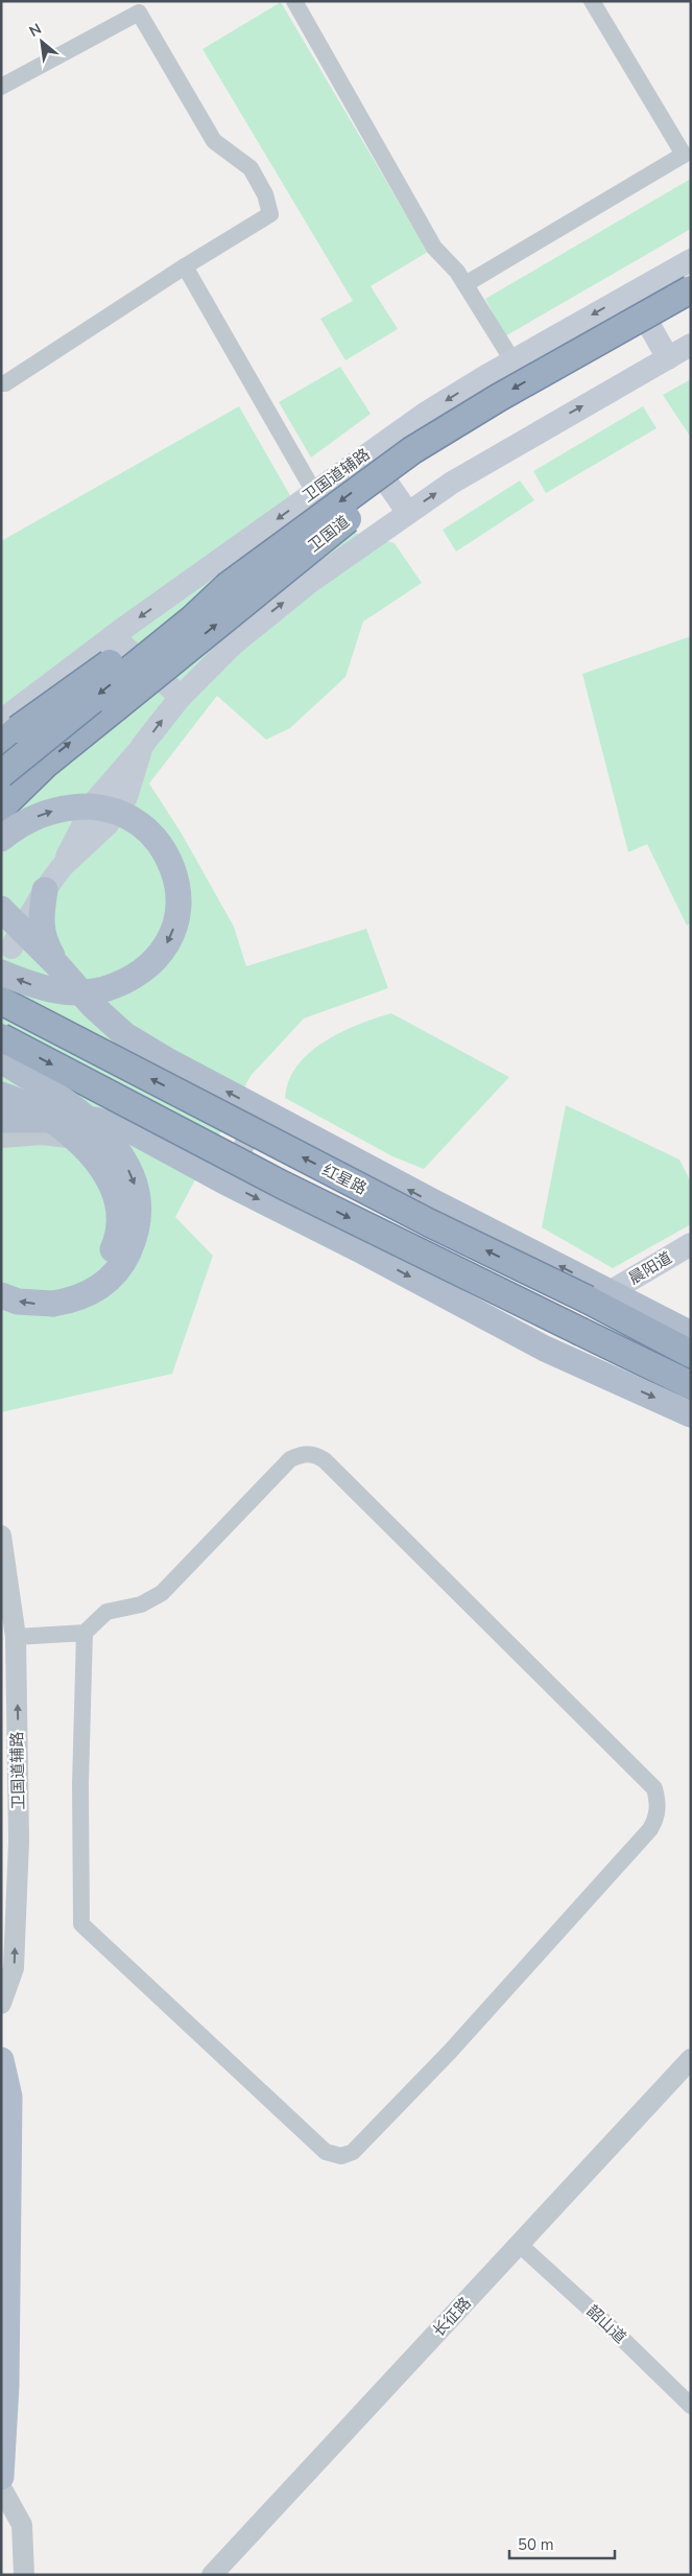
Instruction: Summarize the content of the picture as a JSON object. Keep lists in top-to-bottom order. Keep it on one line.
{"streets":{"highway":["卫国道","红星路"],"main road":["卫国道辅路","晨阳道"],"street":["长征路","韶山道"]},"crossings":[["卫国道辅路","卫国道"],["红星路","晨阳道"],["长征路","韶山道"]],"scale_bar":"50 m","north":"top left"}
